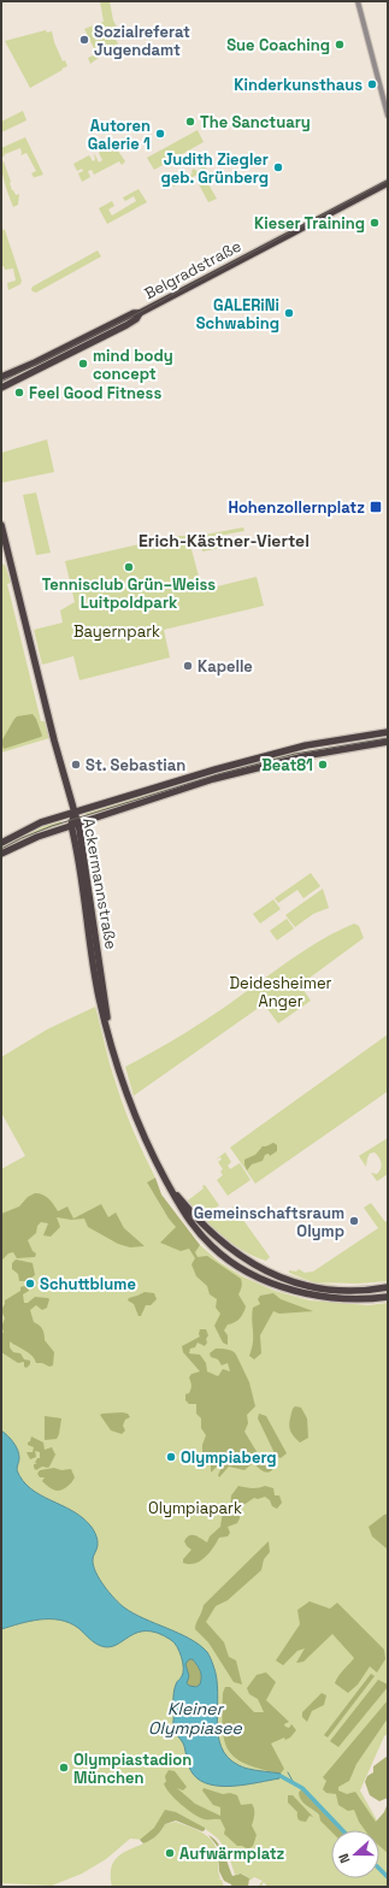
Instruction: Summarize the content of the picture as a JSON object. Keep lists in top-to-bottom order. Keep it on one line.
{"streets":{"main road":["Belgradstraße","Ackermannstraße"]},"districts":["Erich-Kästner-Viertel"],"water":["Kleiner Olympiasee"],"parks":["Bayernpark","Deidesheimer Anger","Olympiapark"],"places":{"other":["Sozialreferat Jugendamt","Sue Coaching","Kinderkunsthaus","The Sanctuary","Autoren Galerie 1","Judith Ziegler geb. Grünberg","Kieser Training","GALERiNi Schwabing","mind body concept","Feel Good Fitness","Tennisclub Grün–Weiss Luitpoldpark","Kapelle","St. Sebastian","Beat81","Gemeinschaftsraum Olymp","Schuttblume","Olympiaberg","Olympiastadion München","Aufwärmplatz"],"transit":["Hohenzollernplatz"]},"north":"left"}
